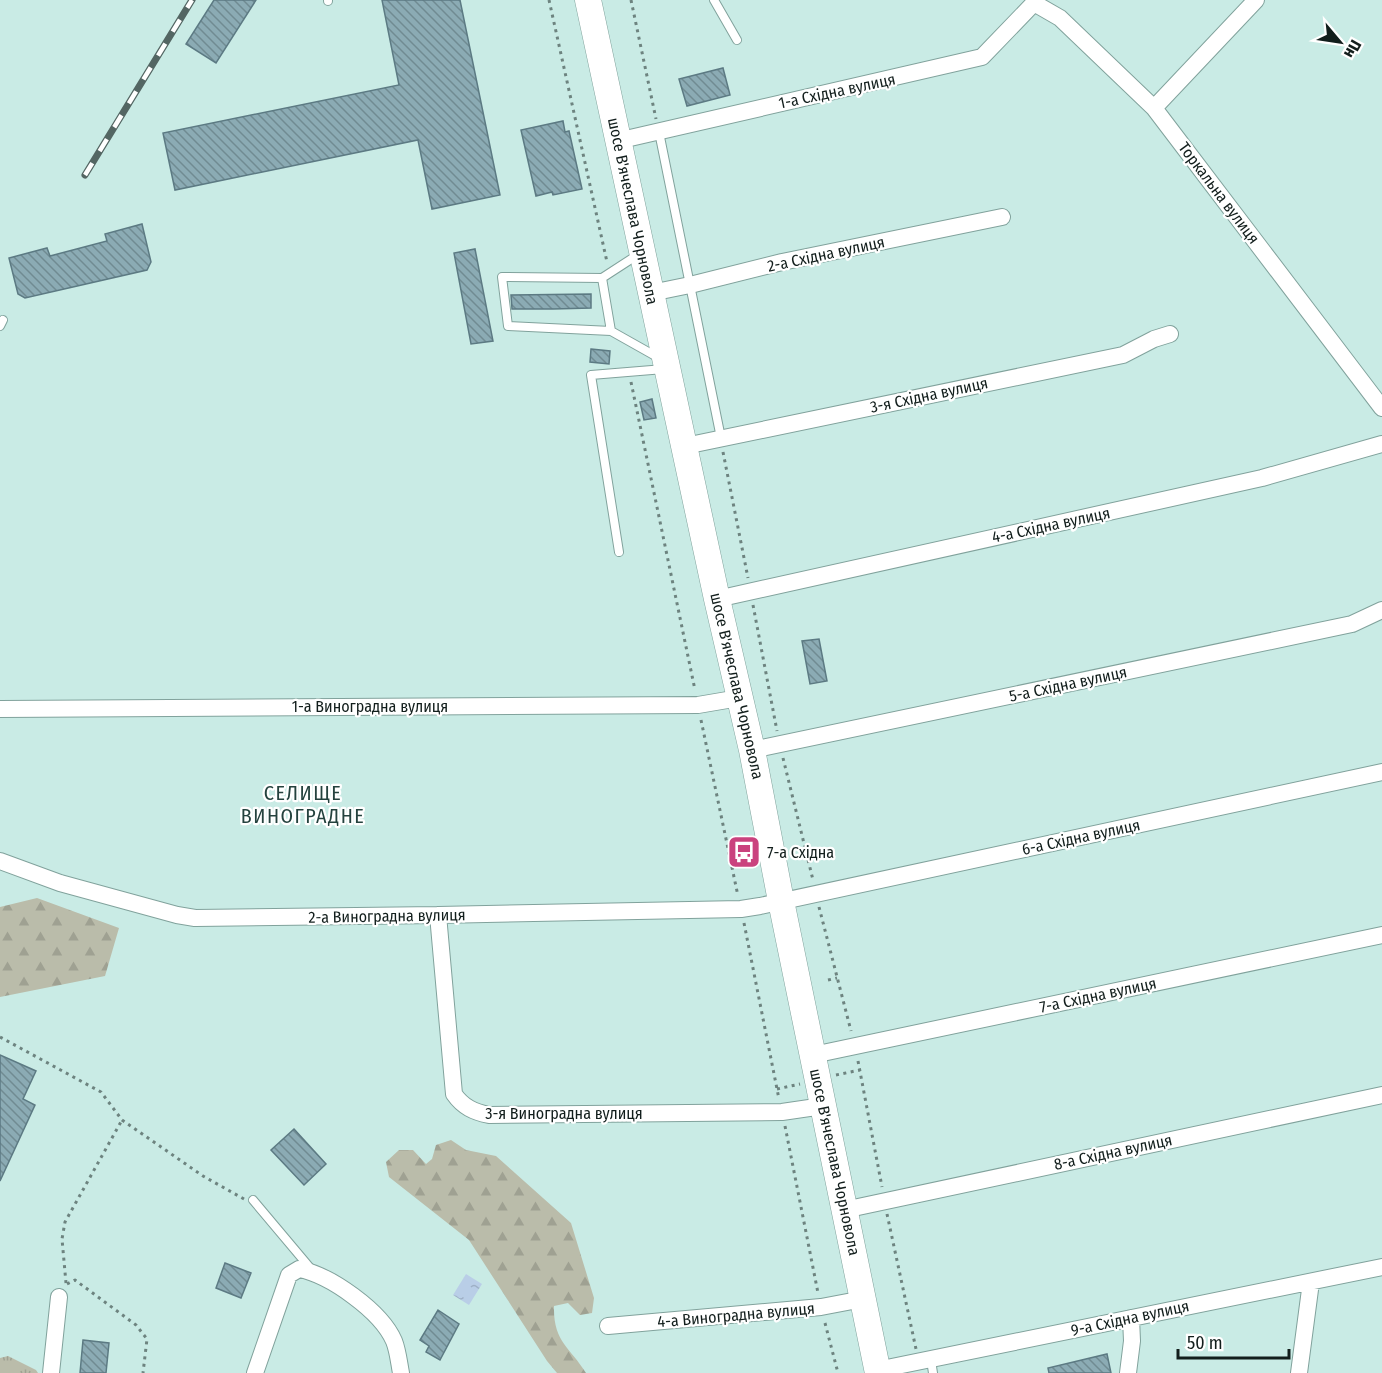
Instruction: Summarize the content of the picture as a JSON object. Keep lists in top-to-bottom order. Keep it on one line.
{"streets":{"main road":["шосе В'ячеслава Чорновола"],"street":["1-а Східна вулиця","Торкальна вулиця","2-а Східна вулиця","3-я Східна вулиця","4-а Східна вулиця","5-а Східна вулиця","1-а Виноградна вулиця","6-а Східна вулиця","2-а Виноградна вулиця","7-а Східна вулиця","3-я Виноградна вулиця","8-а Східна вулиця","4-а Виноградна вулиця","9-а Східна вулиця"]},"crossings":[["1-а Східна вулиця","Торкальна вулиця"],["1-а Східна вулиця","шосе В'ячеслава Чорновола"],["шосе В'ячеслава Чорновола","2-а Східна вулиця"],["шосе В'ячеслава Чорновола","3-я Східна вулиця"],["шосе В'ячеслава Чорновола","4-а Східна вулиця"],["шосе В'ячеслава Чорновола","5-а Східна вулиця"],["шосе В'ячеслава Чорновола","1-а Виноградна вулиця"],["шосе В'ячеслава Чорновола","6-а Східна вулиця"],["шосе В'ячеслава Чорновола","2-а Виноградна вулиця"],["шосе В'ячеслава Чорновола","7-а Східна вулиця"],["шосе В'ячеслава Чорновола","3-я Виноградна вулиця"],["шосе В'ячеслава Чорновола","8-а Східна вулиця"],["шосе В'ячеслава Чорновола","4-а Виноградна вулиця"],["шосе В'ячеслава Чорновола","9-а Східна вулиця"],["6-а Східна вулиця","2-а Виноградна вулиця"],["2-а Виноградна вулиця","3-я Виноградна вулиця"]],"districts":["СЕЛИЩЕ ВИНОГРАДНЕ"],"places":{"bus stop":["7-а Східна"]},"scale_bar":"50 m","north":"bottom right"}
